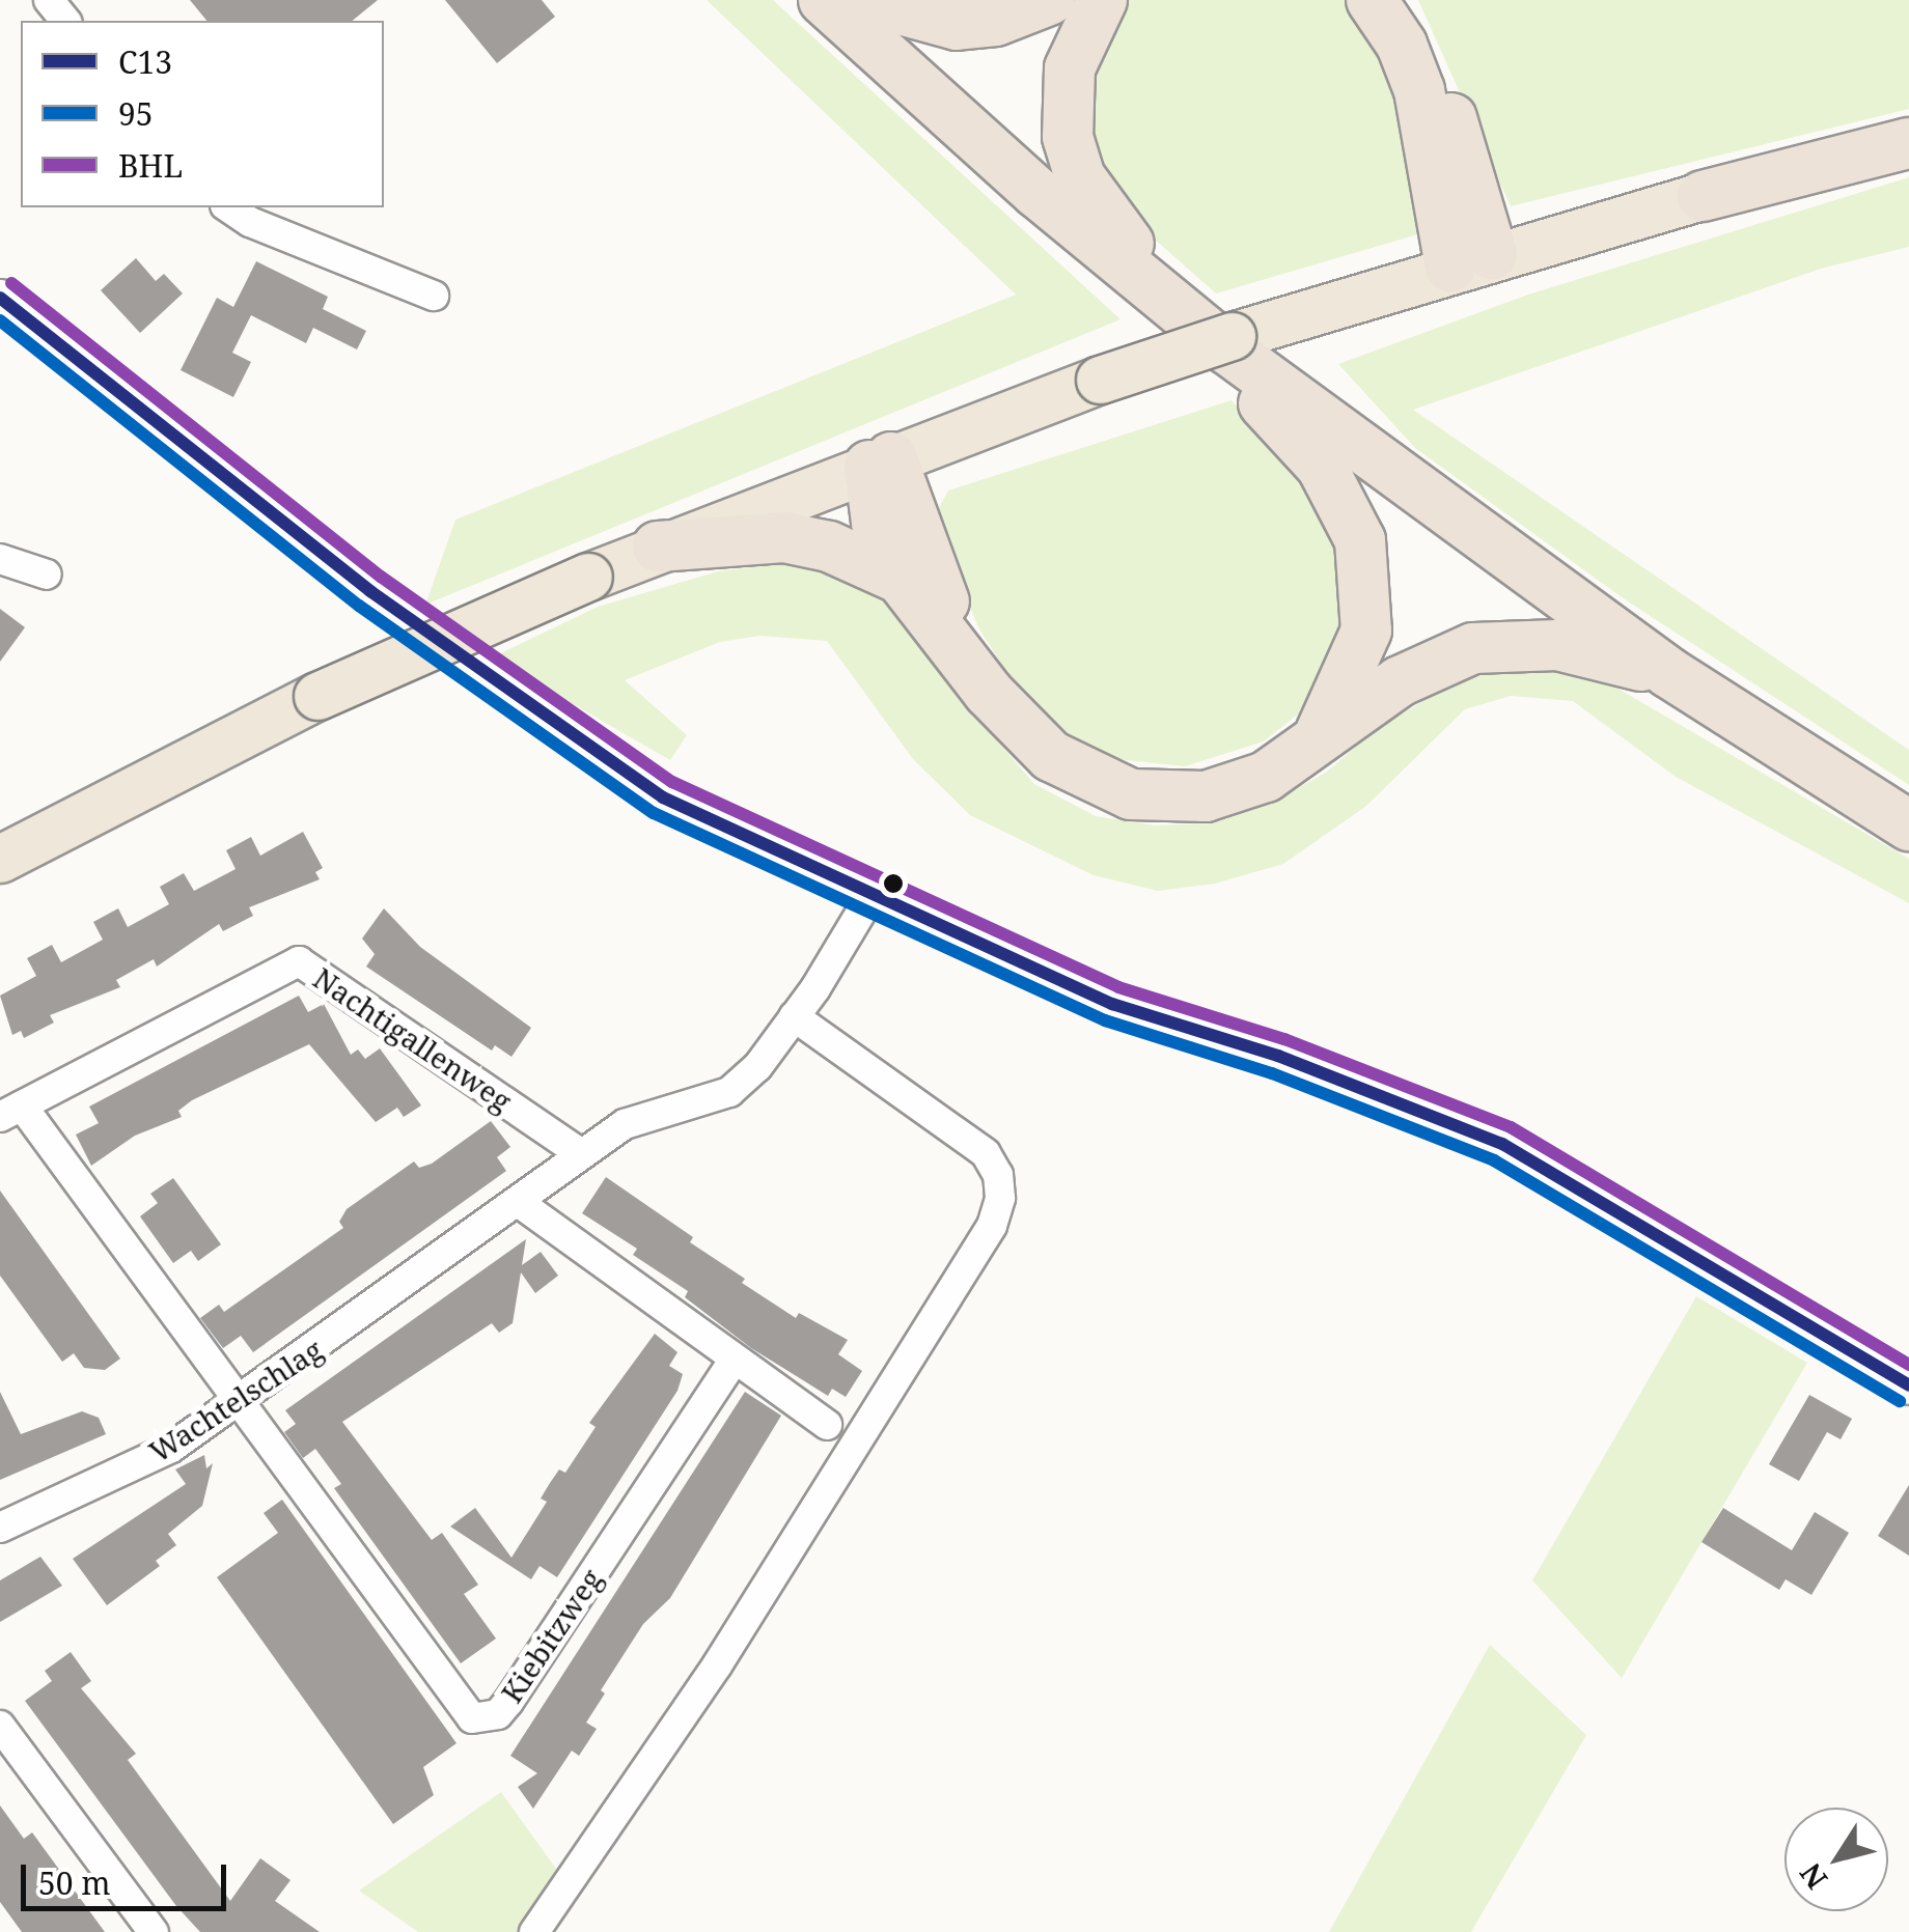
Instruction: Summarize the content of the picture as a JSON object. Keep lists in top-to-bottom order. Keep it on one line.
{"streets":{"street":["Nachtigallenweg","Wachtelschlag","Kiebitzweg"]},"crossings":[["Nachtigallenweg","Wachtelschlag"],["Nachtigallenweg","Kiebitzweg"],["Wachtelschlag","Kiebitzweg"]],"lines":["transit line BHL","transit line C13","transit line 95"],"legend":["C13","95","BHL"],"scale_bar":"50 m","north":"bottom left"}
